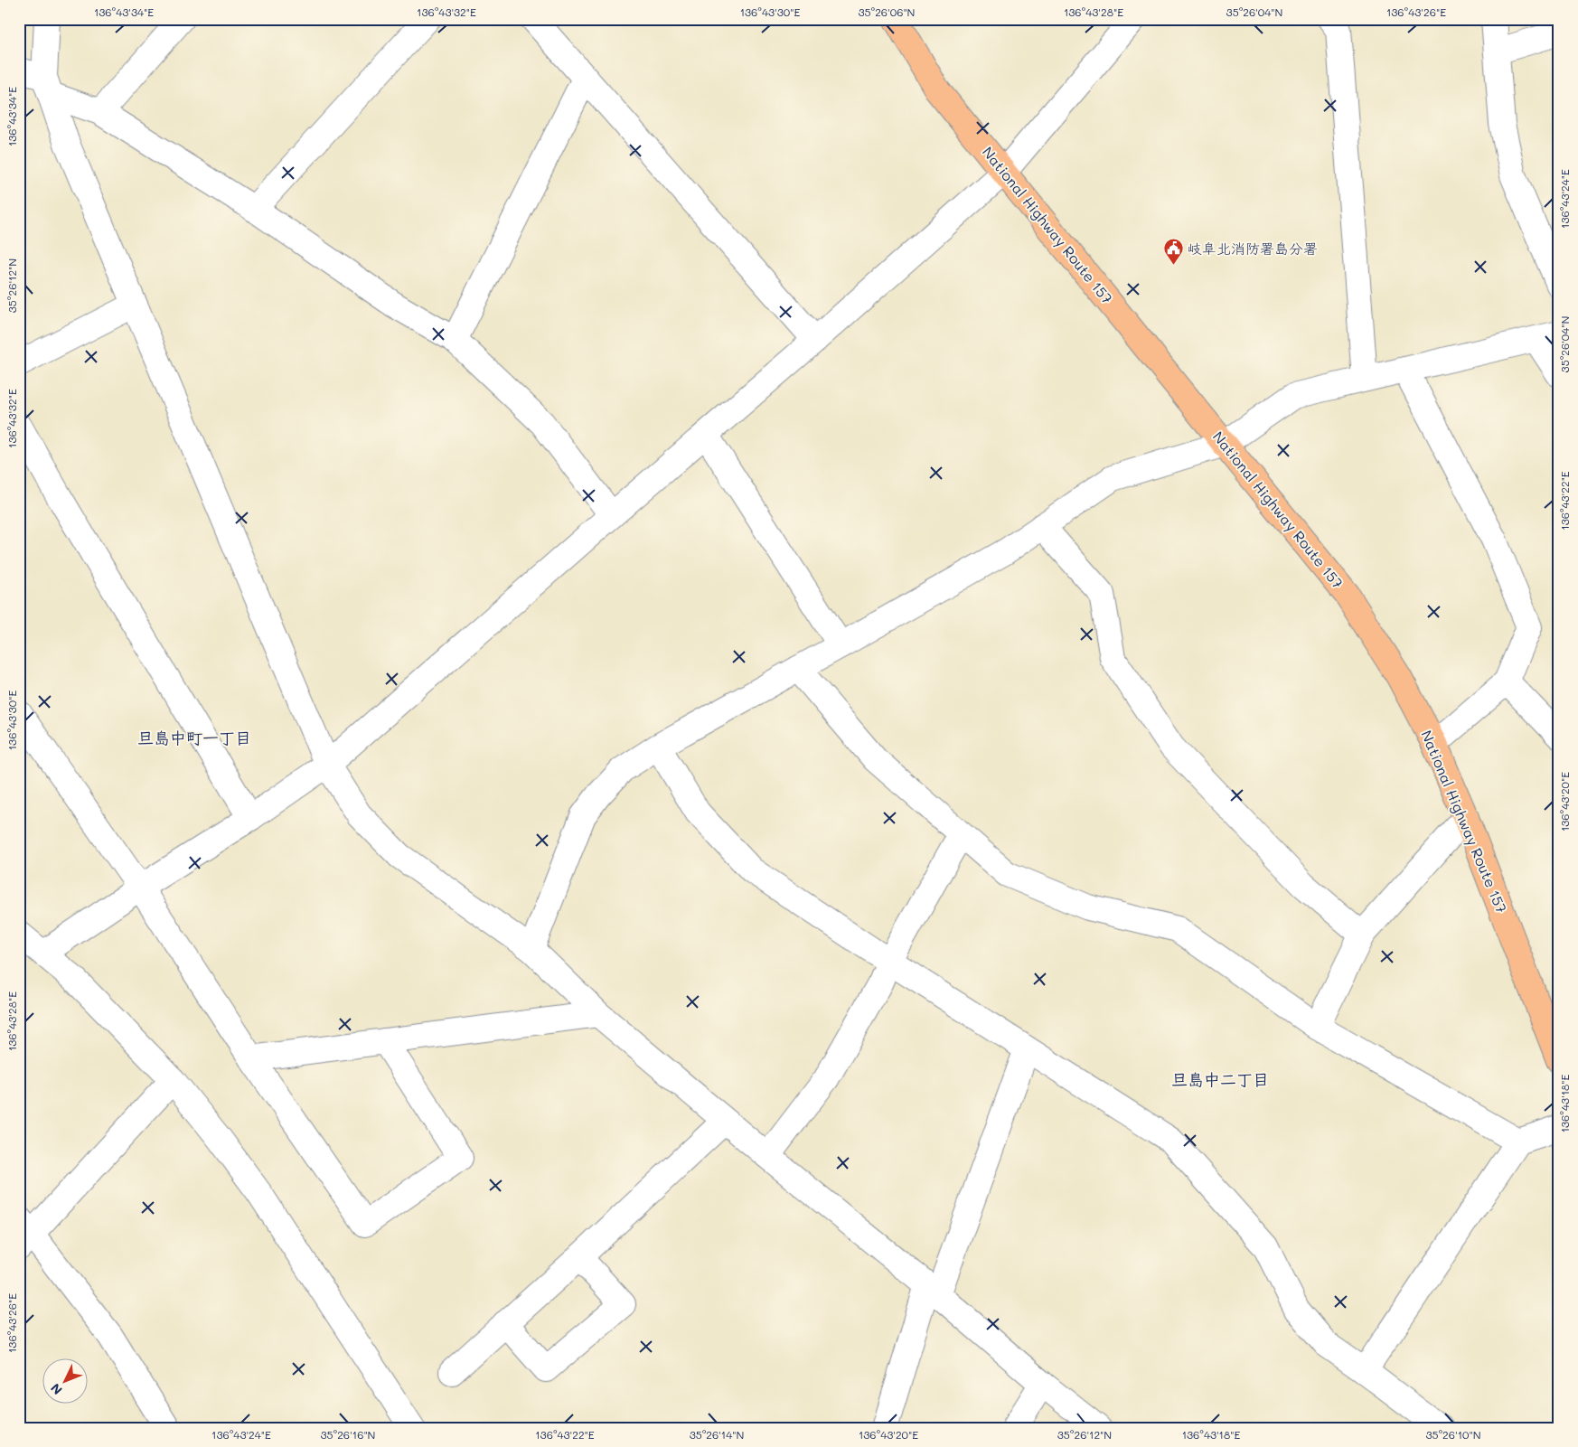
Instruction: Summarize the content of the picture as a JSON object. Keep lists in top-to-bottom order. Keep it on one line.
{"streets":{"highway":["National Highway Route 157"]},"districts":["旦島中町一丁目","旦島中二丁目"],"places":{"public building":["岐阜北消防署島分署"]},"north":"bottom left","coordinates":["136°43'34\"E","136°43'32\"E","136°43'30\"E","35°26'06\"N","136°43'28\"E","35°26'04\"N","136°43'26\"E","136°43'24\"E","35°26'12\"N","136°43'22\"E","136°43'20\"E","136°43'18\"E","35°26'16\"N","35°26'14\"N","35°26'10\"N"]}
